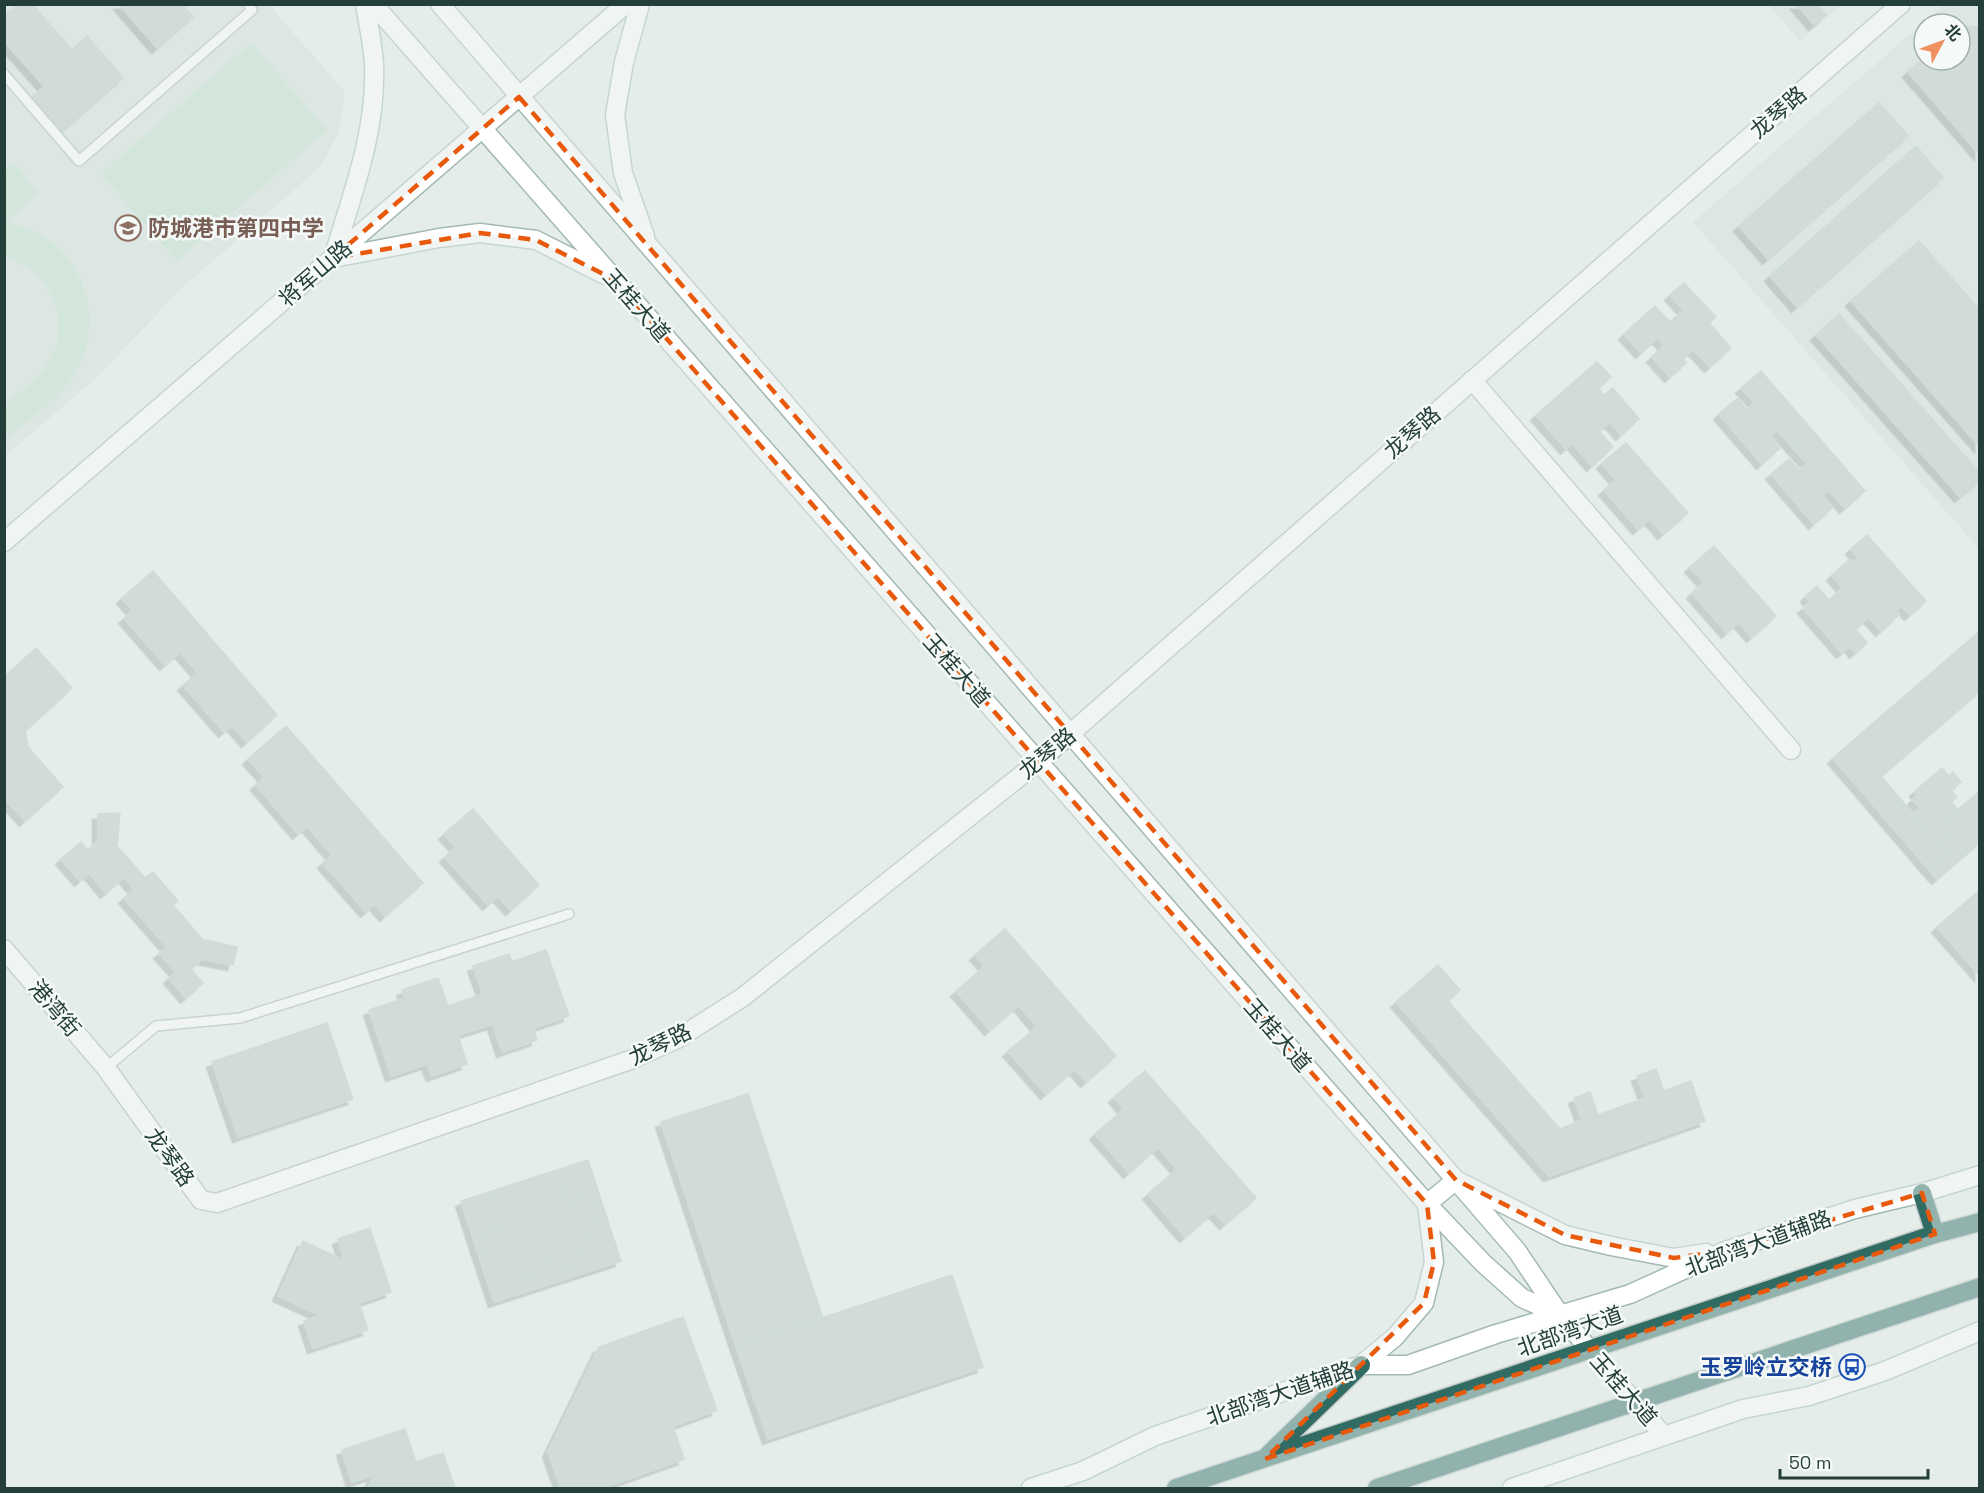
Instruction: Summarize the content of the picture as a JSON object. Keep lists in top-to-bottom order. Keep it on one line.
{"streets":{"highway":["北部湾大道"],"main road":["龙琴路","将军山路","玉桂大道","港湾街","北部湾大道辅路"]},"crossings":[["龙琴路","玉桂大道"],["龙琴路","港湾街"],["将军山路","玉桂大道"],["玉桂大道","北部湾大道辅路"],["玉桂大道","北部湾大道"]],"places":{"school or university":["防城港市第四中学"],"bus stop":["玉罗岭立交桥"]},"scale_bar":"50 m","north":"top right"}
